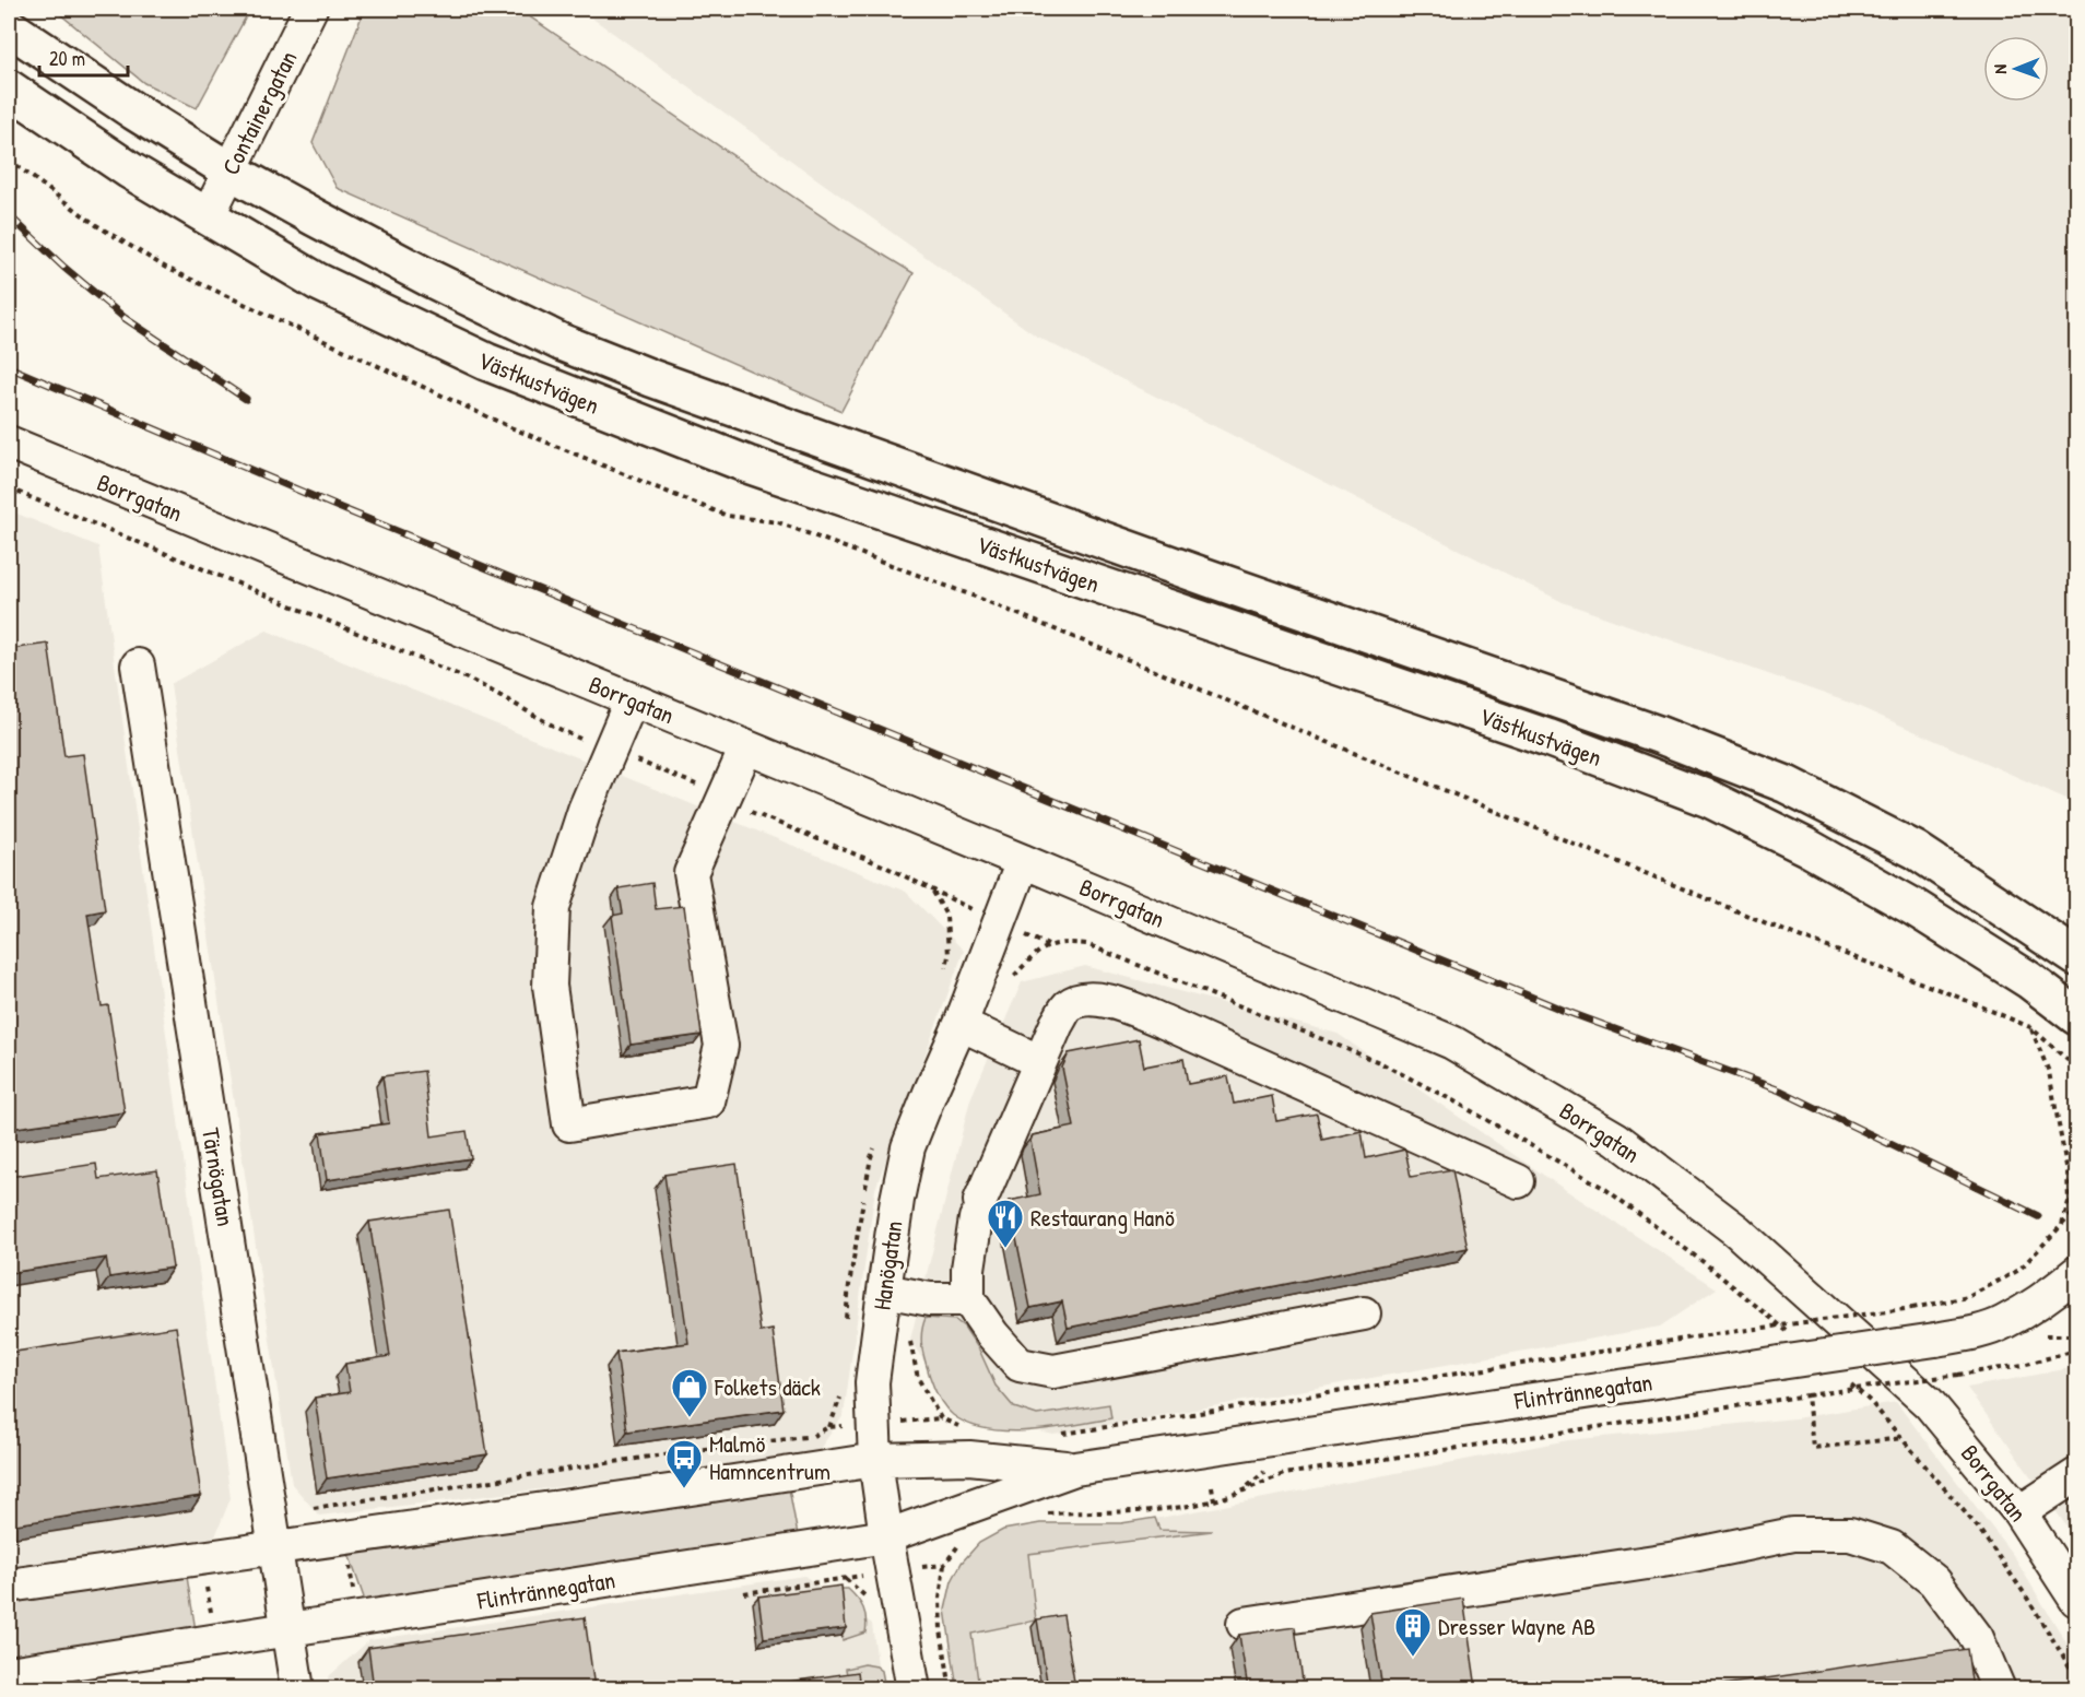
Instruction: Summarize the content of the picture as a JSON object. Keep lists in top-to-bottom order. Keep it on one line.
{"streets":{"main road":["Västkustvägen"],"street":["Containergatan","Borrgatan","Tärnögatan","Hanögatan","Flintrännegatan"]},"crossings":[["Containergatan","Västkustvägen"],["Borrgatan","Hanögatan"],["Tärnögatan","Flintrännegatan"],["Hanögatan","Flintrännegatan"]],"places":{"restaurant":["Restaurang Hanö"],"shop":["Folkets däck"],"bus stop":["Malmö Hamncentrum"],"building":["Dresser Wayne AB"]},"scale_bar":"20 m","north":"left"}
